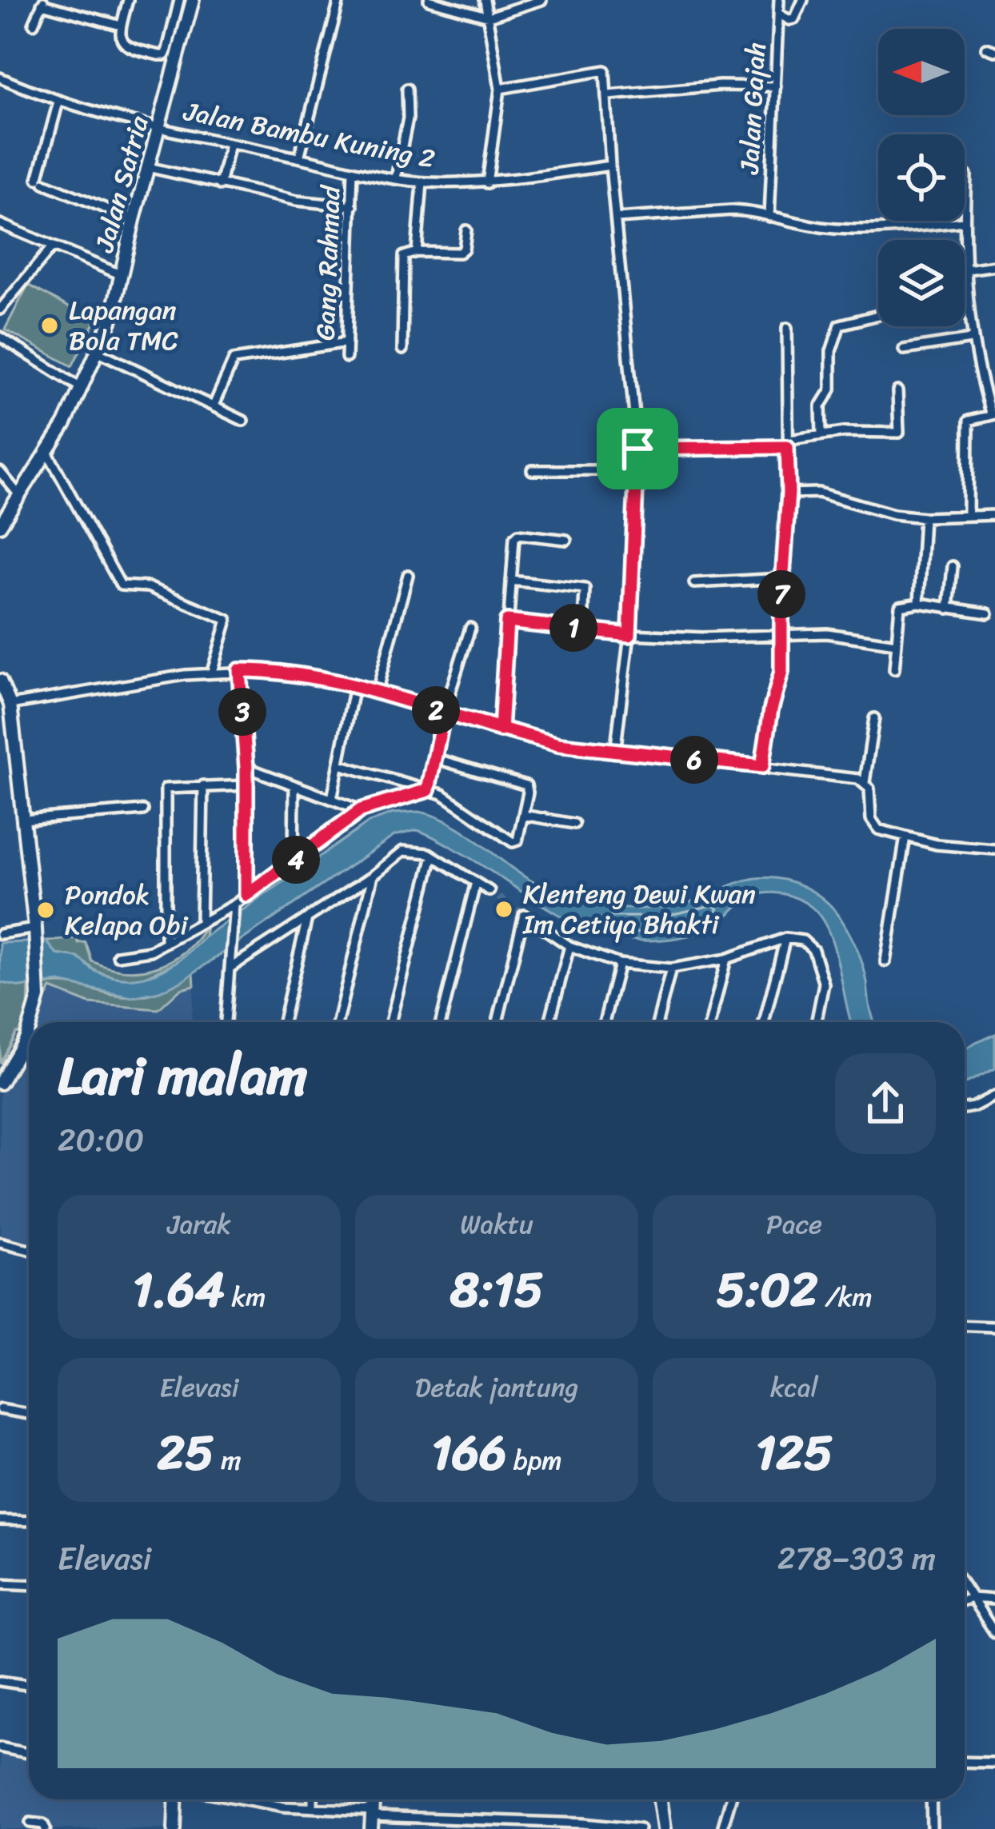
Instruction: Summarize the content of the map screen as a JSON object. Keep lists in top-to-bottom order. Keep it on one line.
{"streets":{"street":["Jalan Gajah","Jalan Bambu Kuning 2","Jalan Satria","Gang Rahmad"]},"crossings":[["Jalan Bambu Kuning 2","Jalan Satria"],["Jalan Bambu Kuning 2","Gang Rahmad"]],"places":["Lapangan Bola TMC","Klenteng Dewi Kwan Im Cetiya Bhakti","Pondok Kelapa Obi"],"north":"left","page":{"pins":["7","1","2","3","6","4"],"heading":["Lari malam","20:00"],"stats":[["Jarak","1.64 km"],["Waktu","8:15"],["Pace","5:02 /km"],["Elevasi","25 m"],["Detak jantung","166 bpm"],["kcal","125"]],"chart":["Elevasi","278–303 m"]}}
